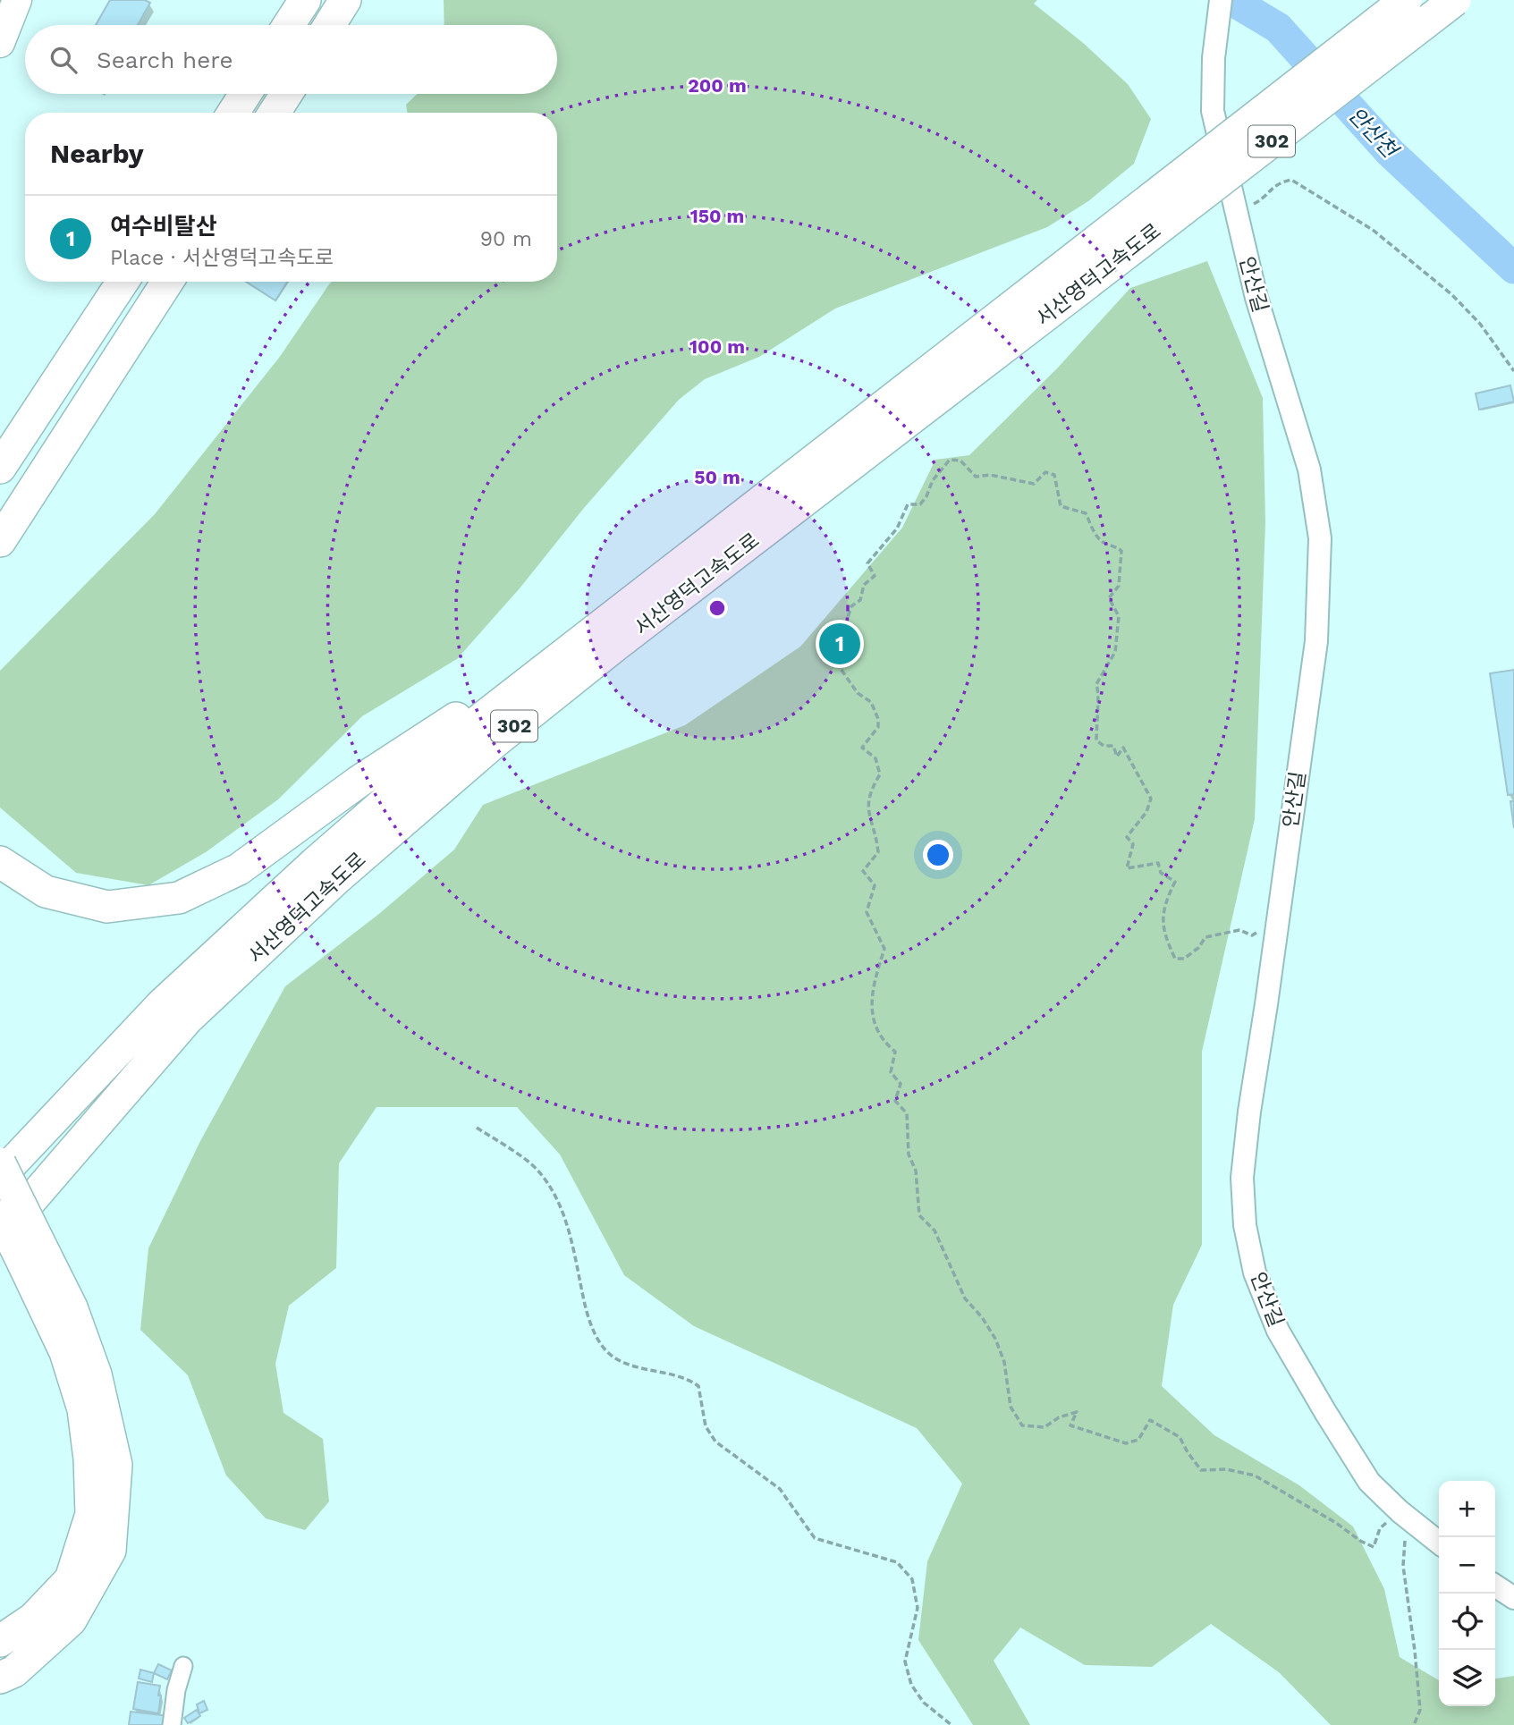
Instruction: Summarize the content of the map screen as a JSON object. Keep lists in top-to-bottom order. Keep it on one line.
{"streets":{"highway":["302","서산영덕고속도로"],"street":["안산길"]},"water":["안산천"],"page":{"search":"Search here","heading":"Nearby","list":[{"mark":"1","name":"여수비탈산","note":"Place · 서산영덕고속도로","value":"90 m"}],"pins":"1","map_buttons":["+","−"]},"rings":["200 m","150 m","100 m","50 m"]}
